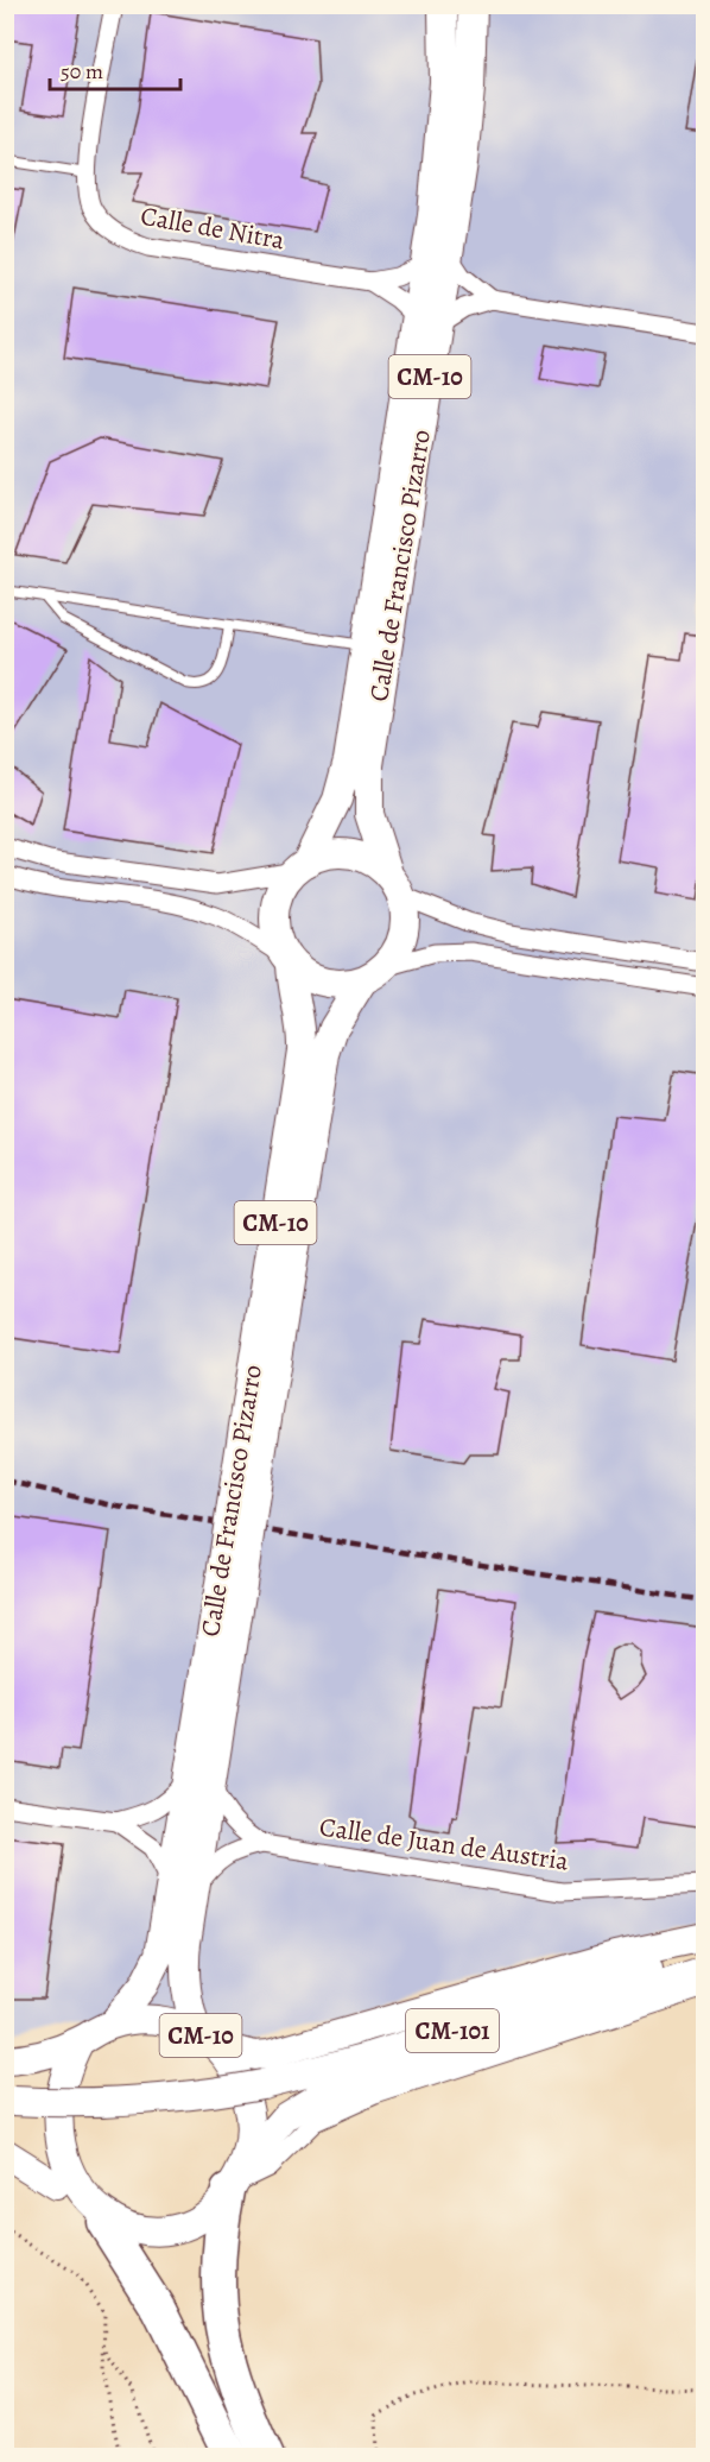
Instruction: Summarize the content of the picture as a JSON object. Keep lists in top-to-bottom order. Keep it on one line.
{"streets":{"highway":["CM-10"],"main road":["Calle de Francisco Pizarro","CM-101"],"street":["Calle de Nitra","Calle de Juan de Austria"]},"crossings":[["Calle de Nitra","Calle de Francisco Pizarro"],["CM-10","Calle de Francisco Pizarro"]],"scale_bar":"50 m"}
